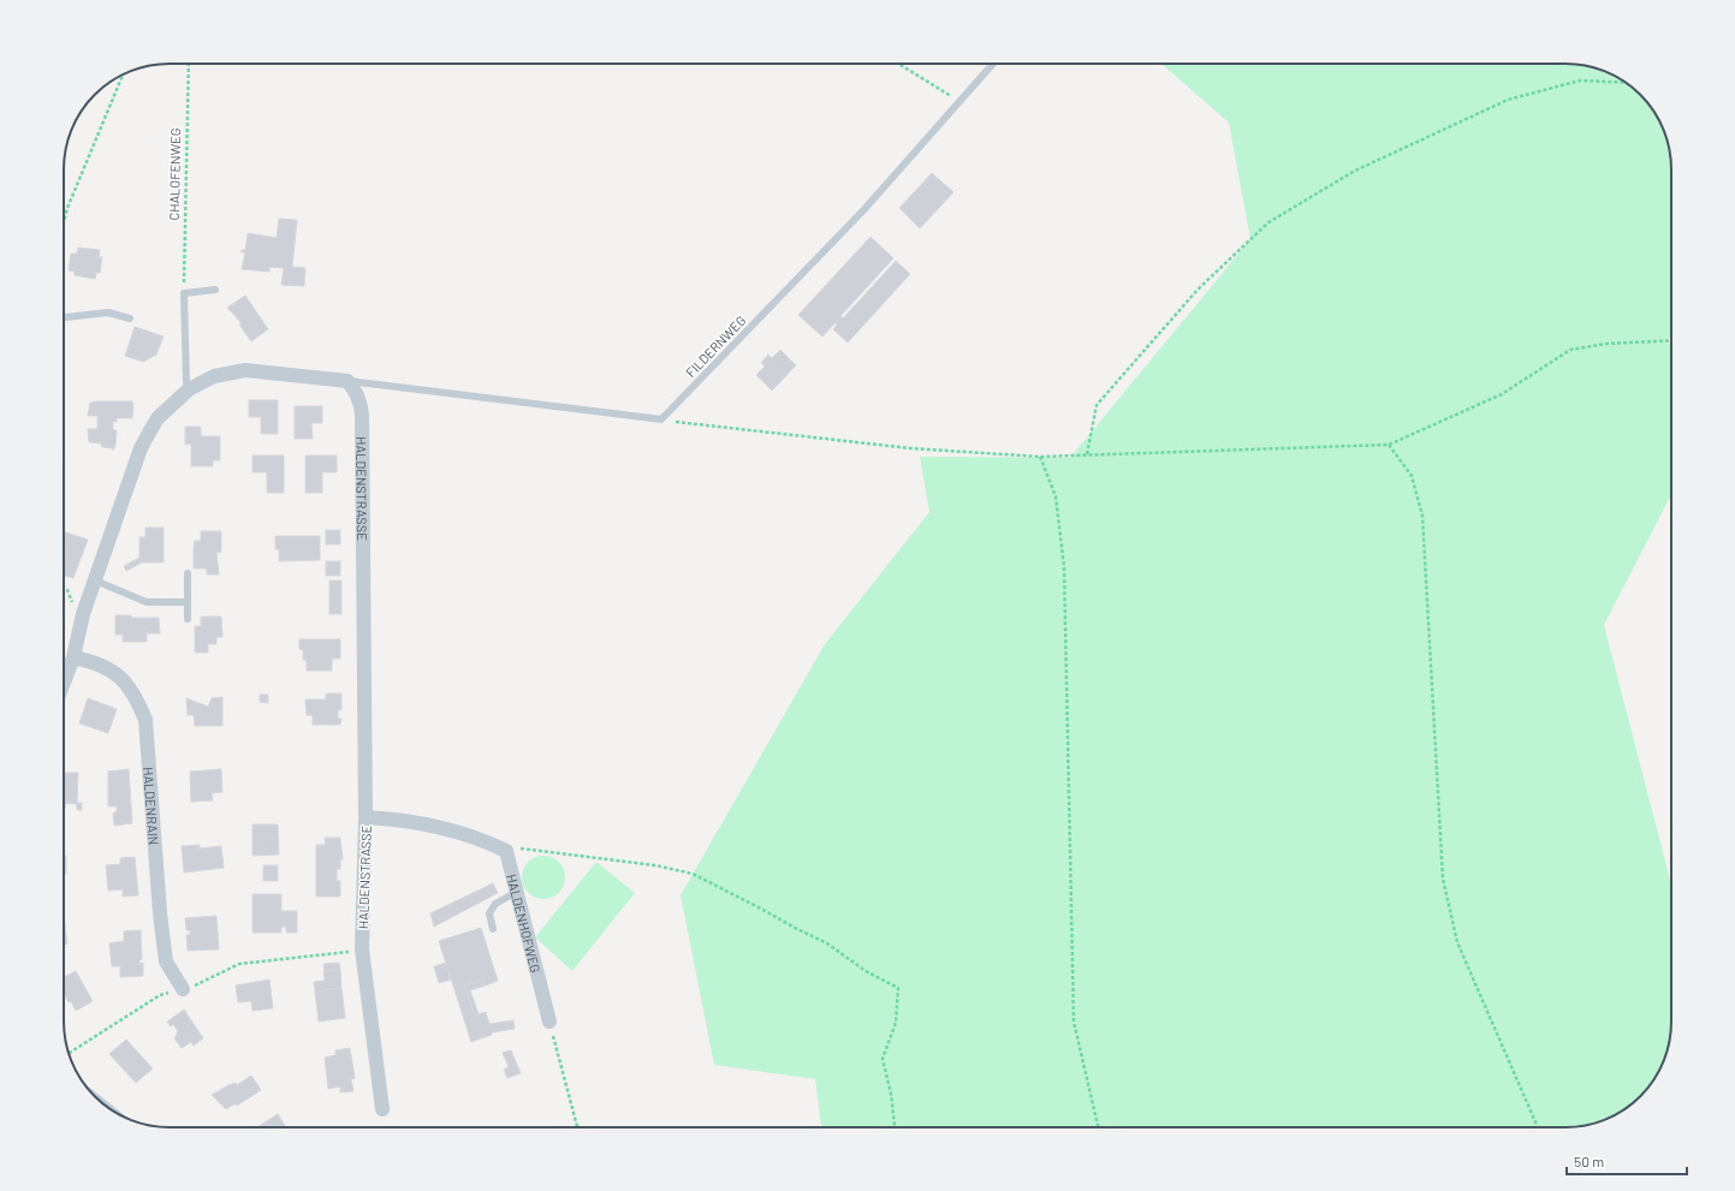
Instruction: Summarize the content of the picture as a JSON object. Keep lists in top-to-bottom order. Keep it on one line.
{"streets":{"street":["HALDENSTRASSE","HALDENRAIN","HALDENHOFWEG"],"lane":["FILDERNWEG"],"path":["CHALOFENWEG"]},"scale_bar":"50 m"}
